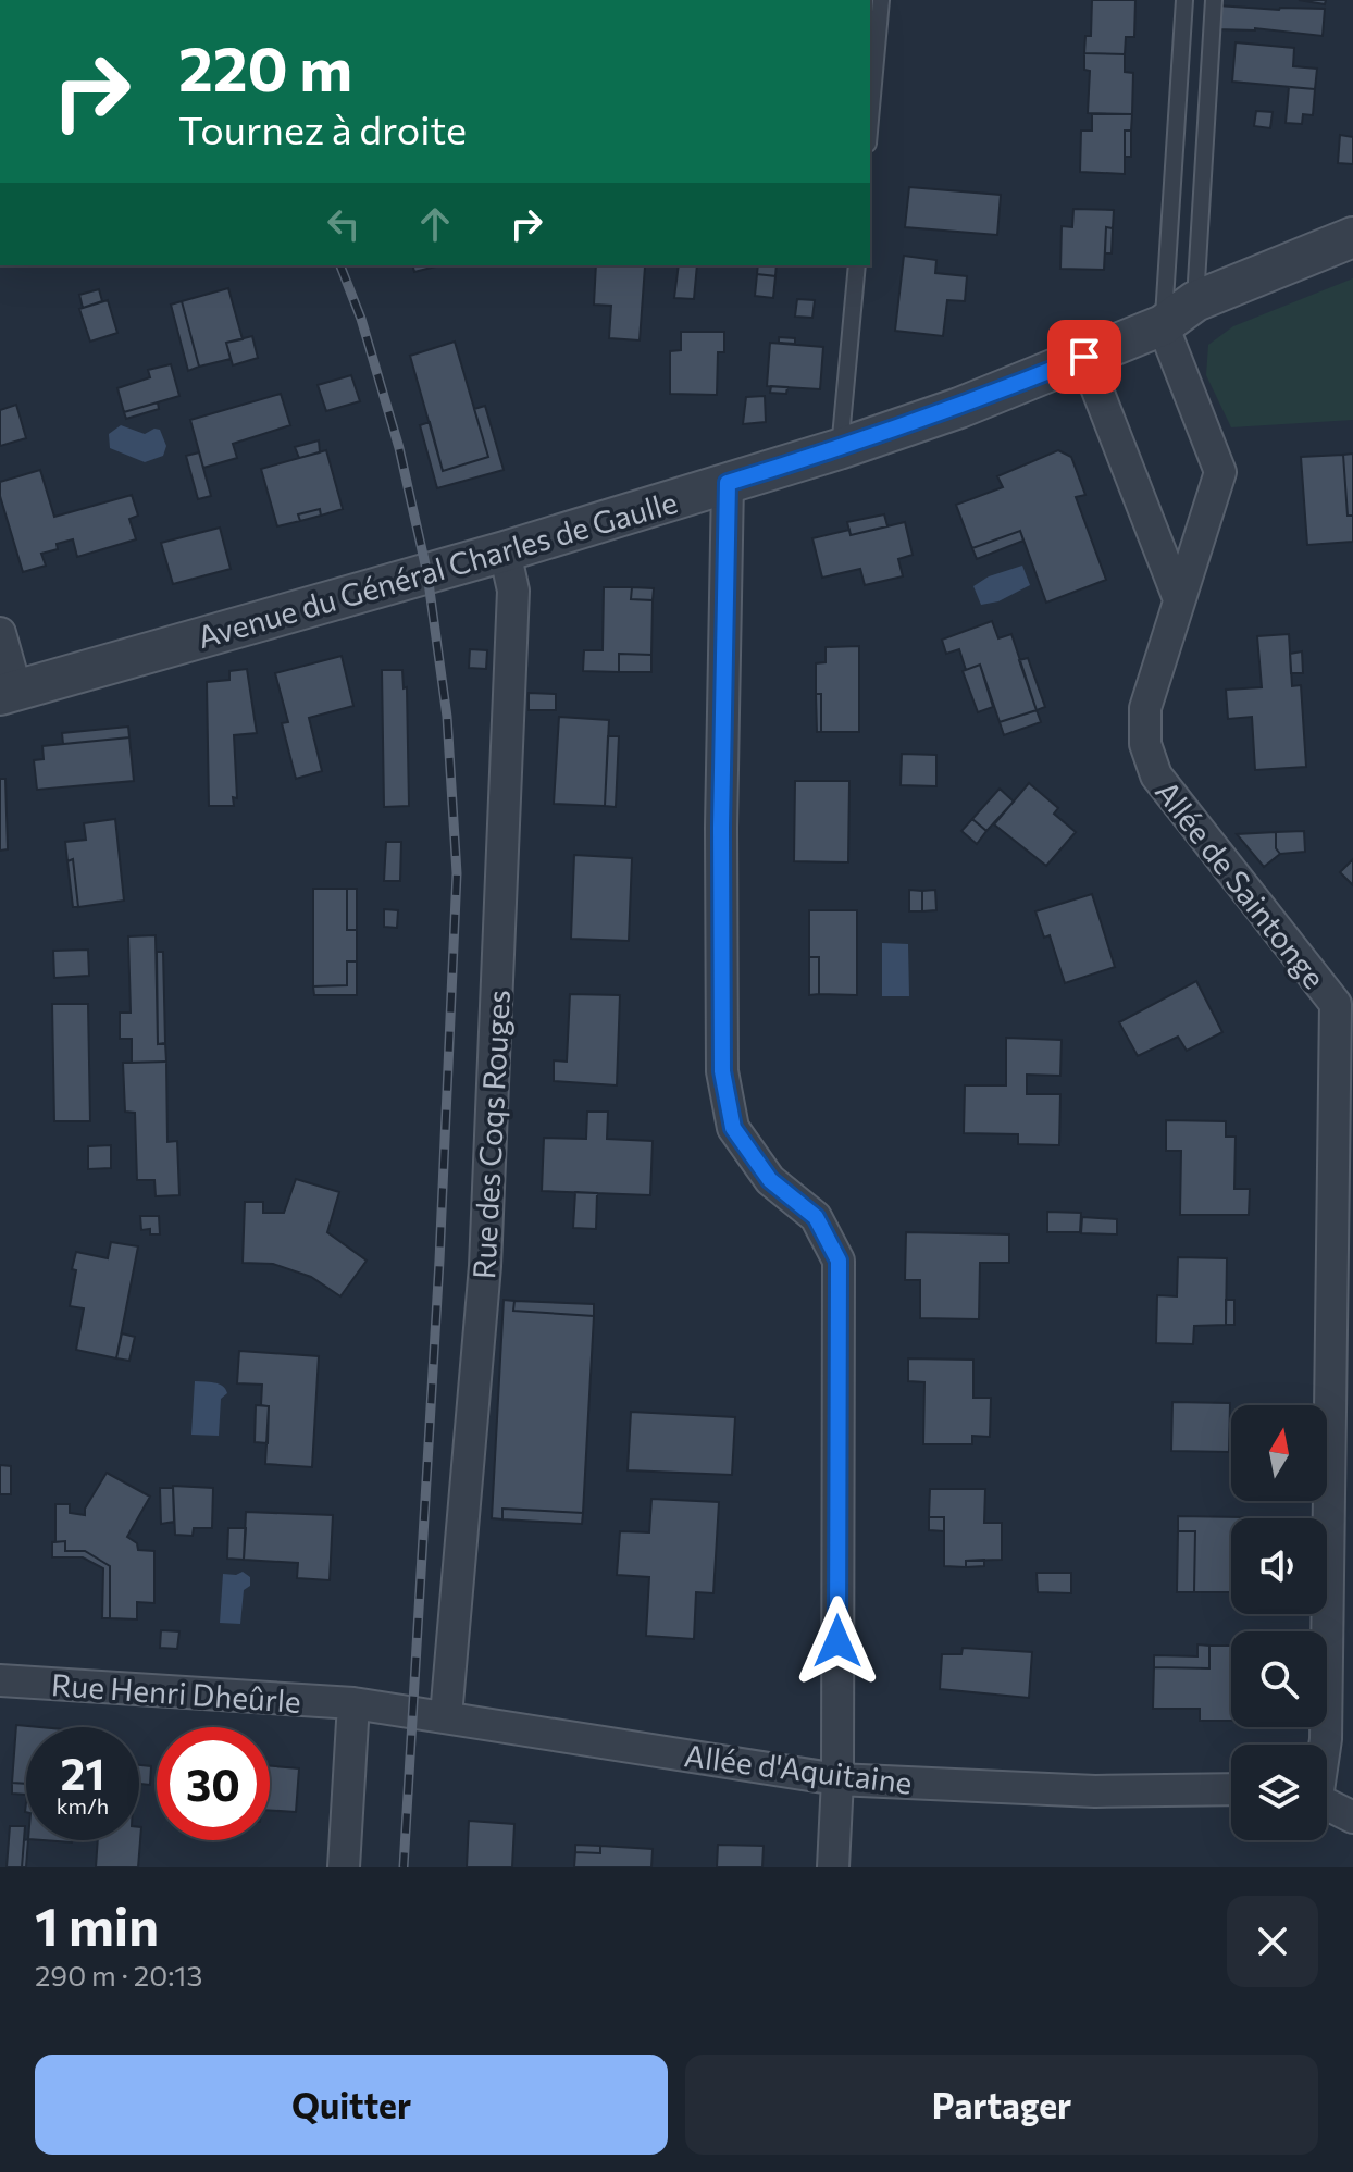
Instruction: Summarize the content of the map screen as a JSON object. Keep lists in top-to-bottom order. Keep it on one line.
{"streets":{"street":["Avenue du Général Charles de Gaulle","Allée de Saintonge","Rue des Coqs Rouges","Rue Henri Dheûrle","Allée d'Aquitaine"]},"crossings":[["Avenue du Général Charles de Gaulle","Allée de Saintonge"],["Avenue du Général Charles de Gaulle","Rue des Coqs Rouges"],["Rue des Coqs Rouges","Allée d'Aquitaine"],["Rue Henri Dheûrle","Allée d'Aquitaine"]],"north":"top","page":{"turn":["220 m","Tournez à droite"],"speed":"21 km/h","limit":"30","heading":["1 min","290 m · 20:13"],"buttons":["Quitter","Partager"]}}
